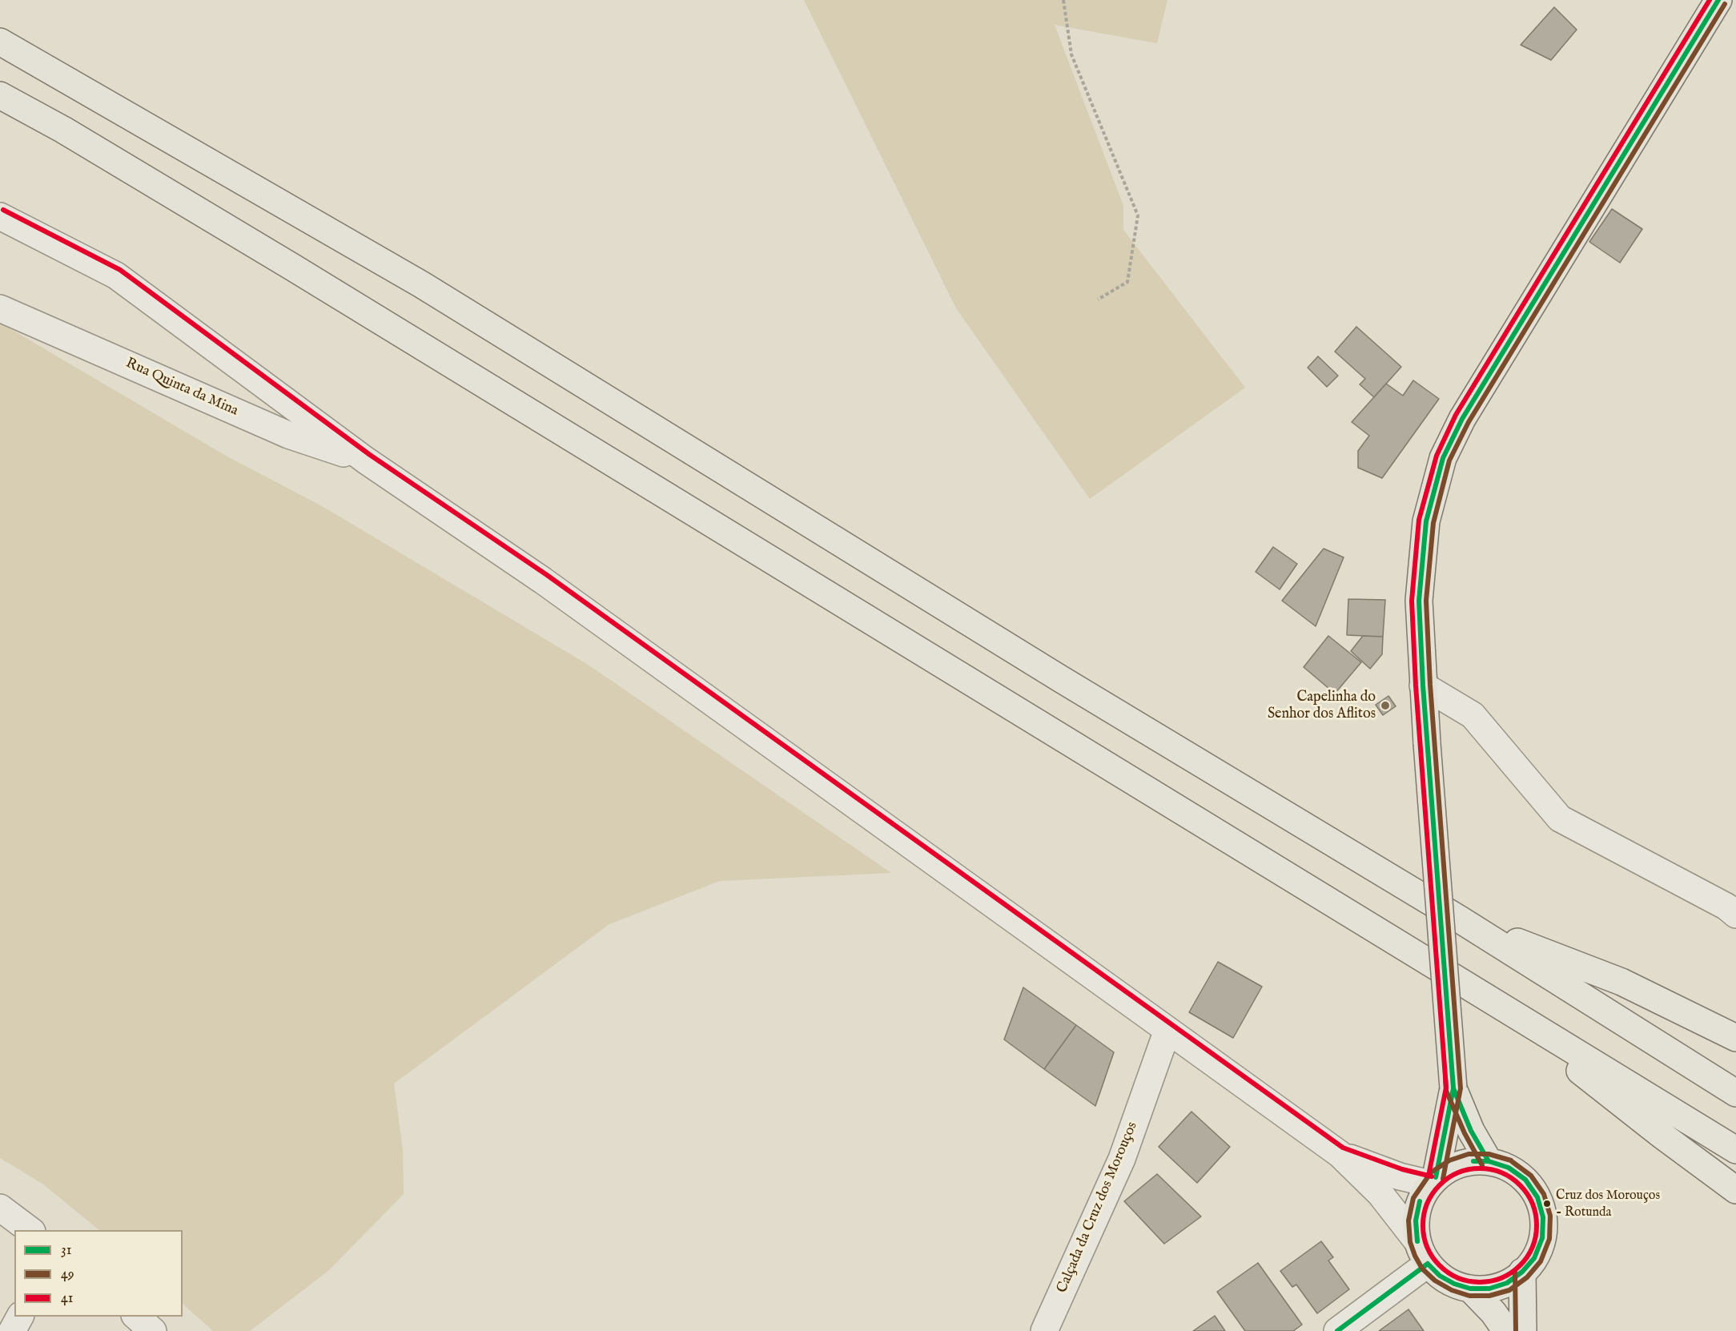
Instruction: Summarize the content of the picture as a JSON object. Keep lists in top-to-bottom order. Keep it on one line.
{"streets":{"street":["Rua Quinta da Mina","Calçada da Cruz dos Morouços"]},"places":["Capelinha do Senhor dos Aflitos","Cruz dos Morouços - Rotunda"],"lines":["transit line 31","transit line 41","transit line 49"],"legend":["31","49","41"]}
